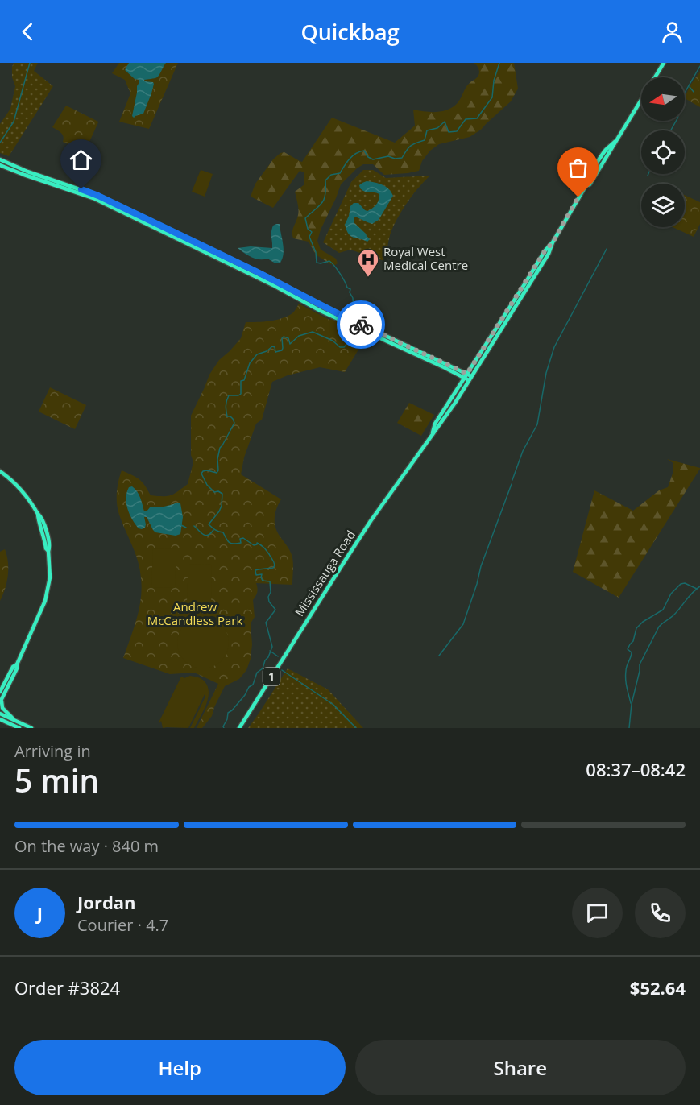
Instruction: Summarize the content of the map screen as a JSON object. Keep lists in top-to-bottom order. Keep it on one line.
{"streets":{"main road":["Mississauga Road","1"]},"parks":["Andrew McCandless Park"],"places":{"hospital":["Royal West Medical Centre"]},"north":"left","page":{"header":"Quickbag","heading":["5 min","Arriving in","08:37–08:42"],"panel":["Jordan","Courier · 4.7","Order #3824","$52.64"],"bar":"On the way · 840 m","round":"J","buttons":["Help","Share"]}}
